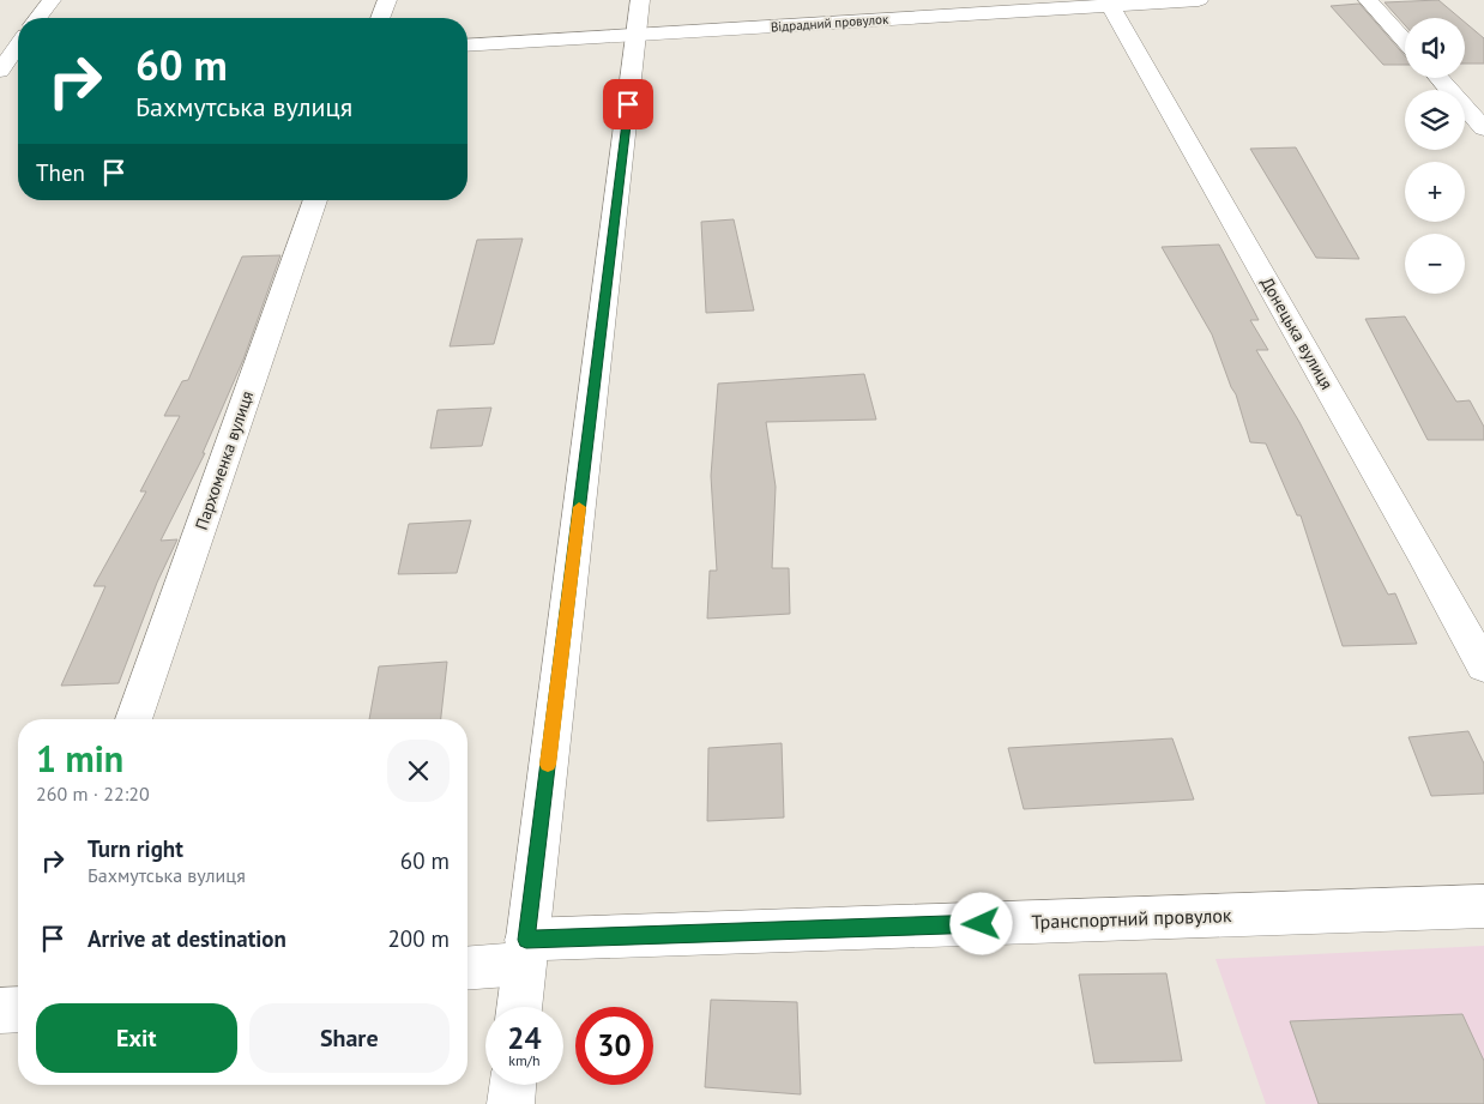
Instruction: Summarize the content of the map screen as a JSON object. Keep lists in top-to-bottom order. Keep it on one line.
{"streets":{"street":["Відрадний провулок","Донецька вулиця","Пархоменка вулиця","Транспортний провулок"]},"crossings":[["Відрадний провулок","Донецька вулиця"]],"page":{"map_buttons":["+","−"],"turn":["60 m","Бахмутська вулиця"],"then":"Then","heading":["1 min","260 m · 22:20"],"list":[{"name":"Turn right","note":"Бахмутська вулиця","value":"60 m"},{"name":"Arrive at destination","value":"200 m"}],"buttons":["Exit","Share"],"speed":"24 km/h","limit":"30"}}
